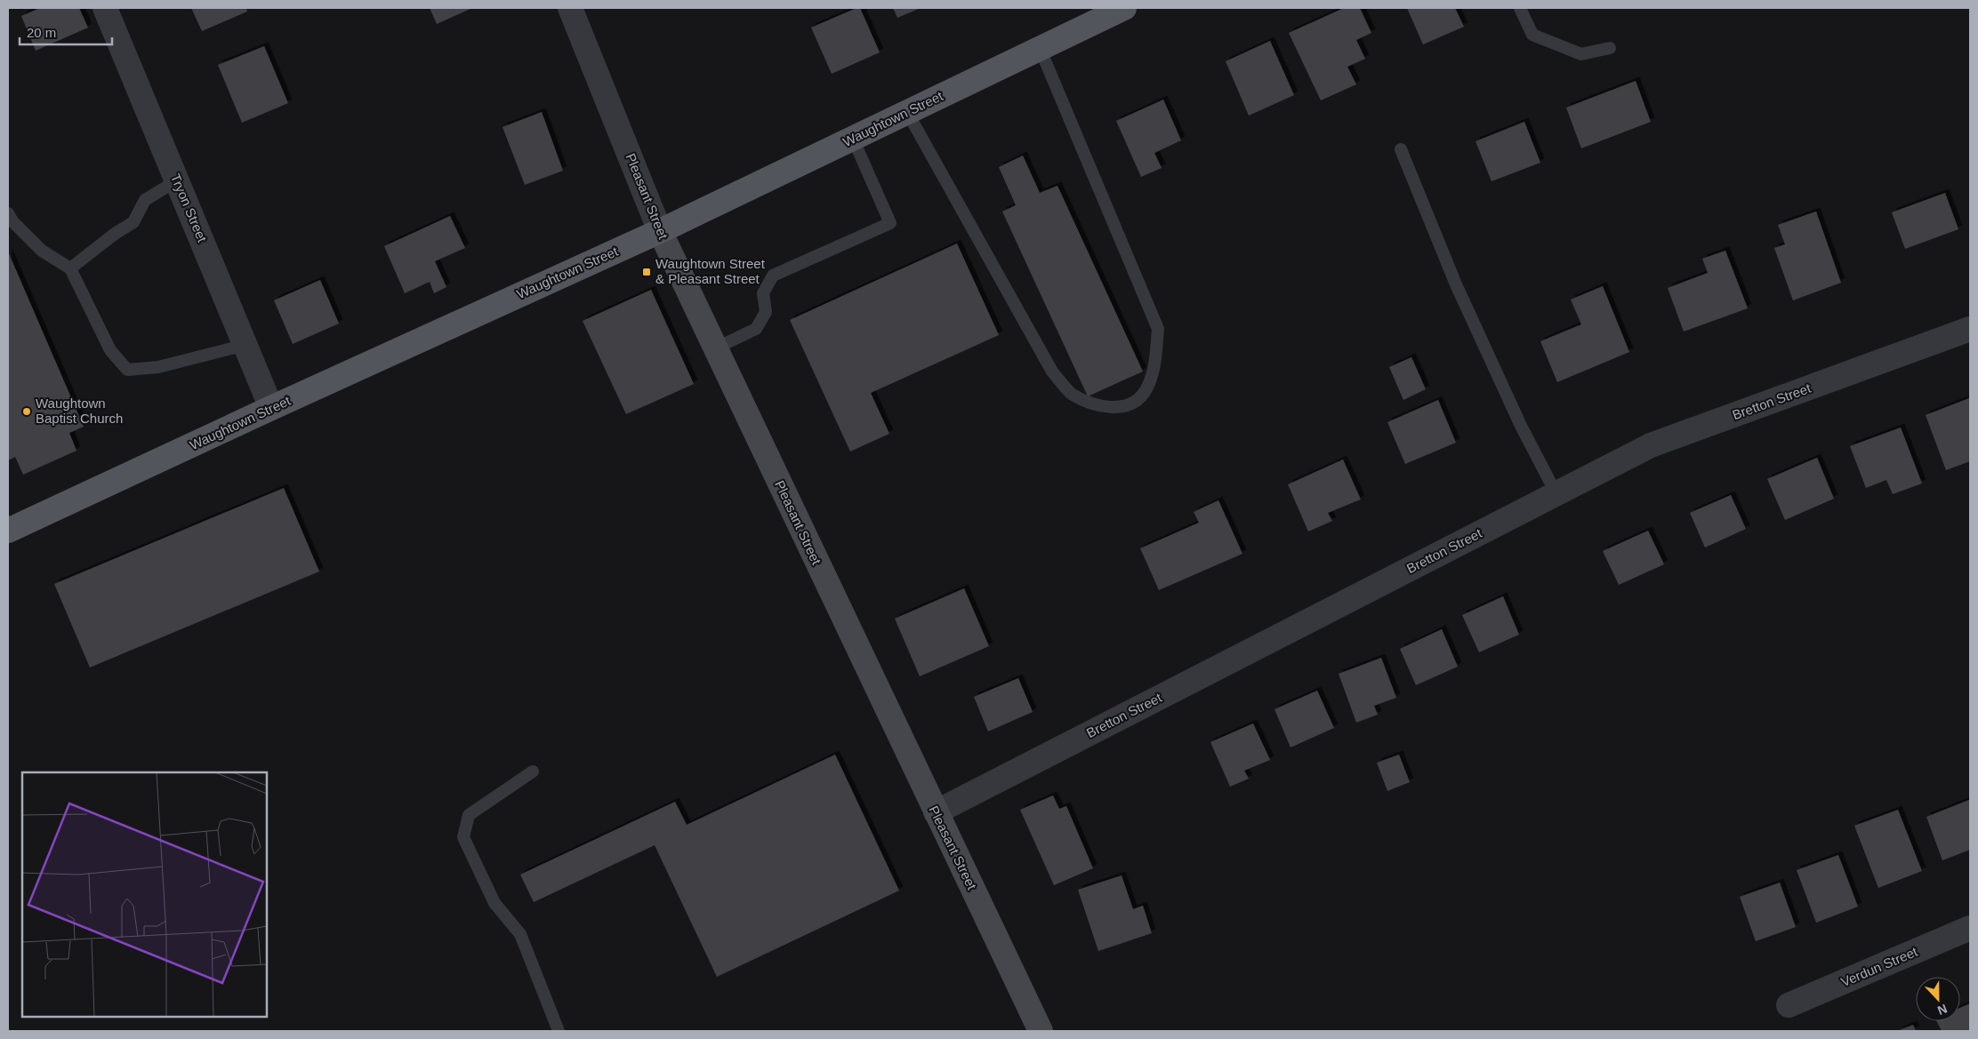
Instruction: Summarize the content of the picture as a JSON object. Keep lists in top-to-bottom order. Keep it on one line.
{"streets":{"main road":["Waughtown Street"],"street":["Pleasant Street","Tryon Street","Bretton Street","Verdun Street"]},"crossings":[["Waughtown Street","Pleasant Street"],["Waughtown Street","Tryon Street"],["Pleasant Street","Bretton Street"]],"places":{"transit":["Waughtown Street & Pleasant Street"],"other":["Waughtown Baptist Church"]},"scale_bar":"20 m","north":"bottom"}
